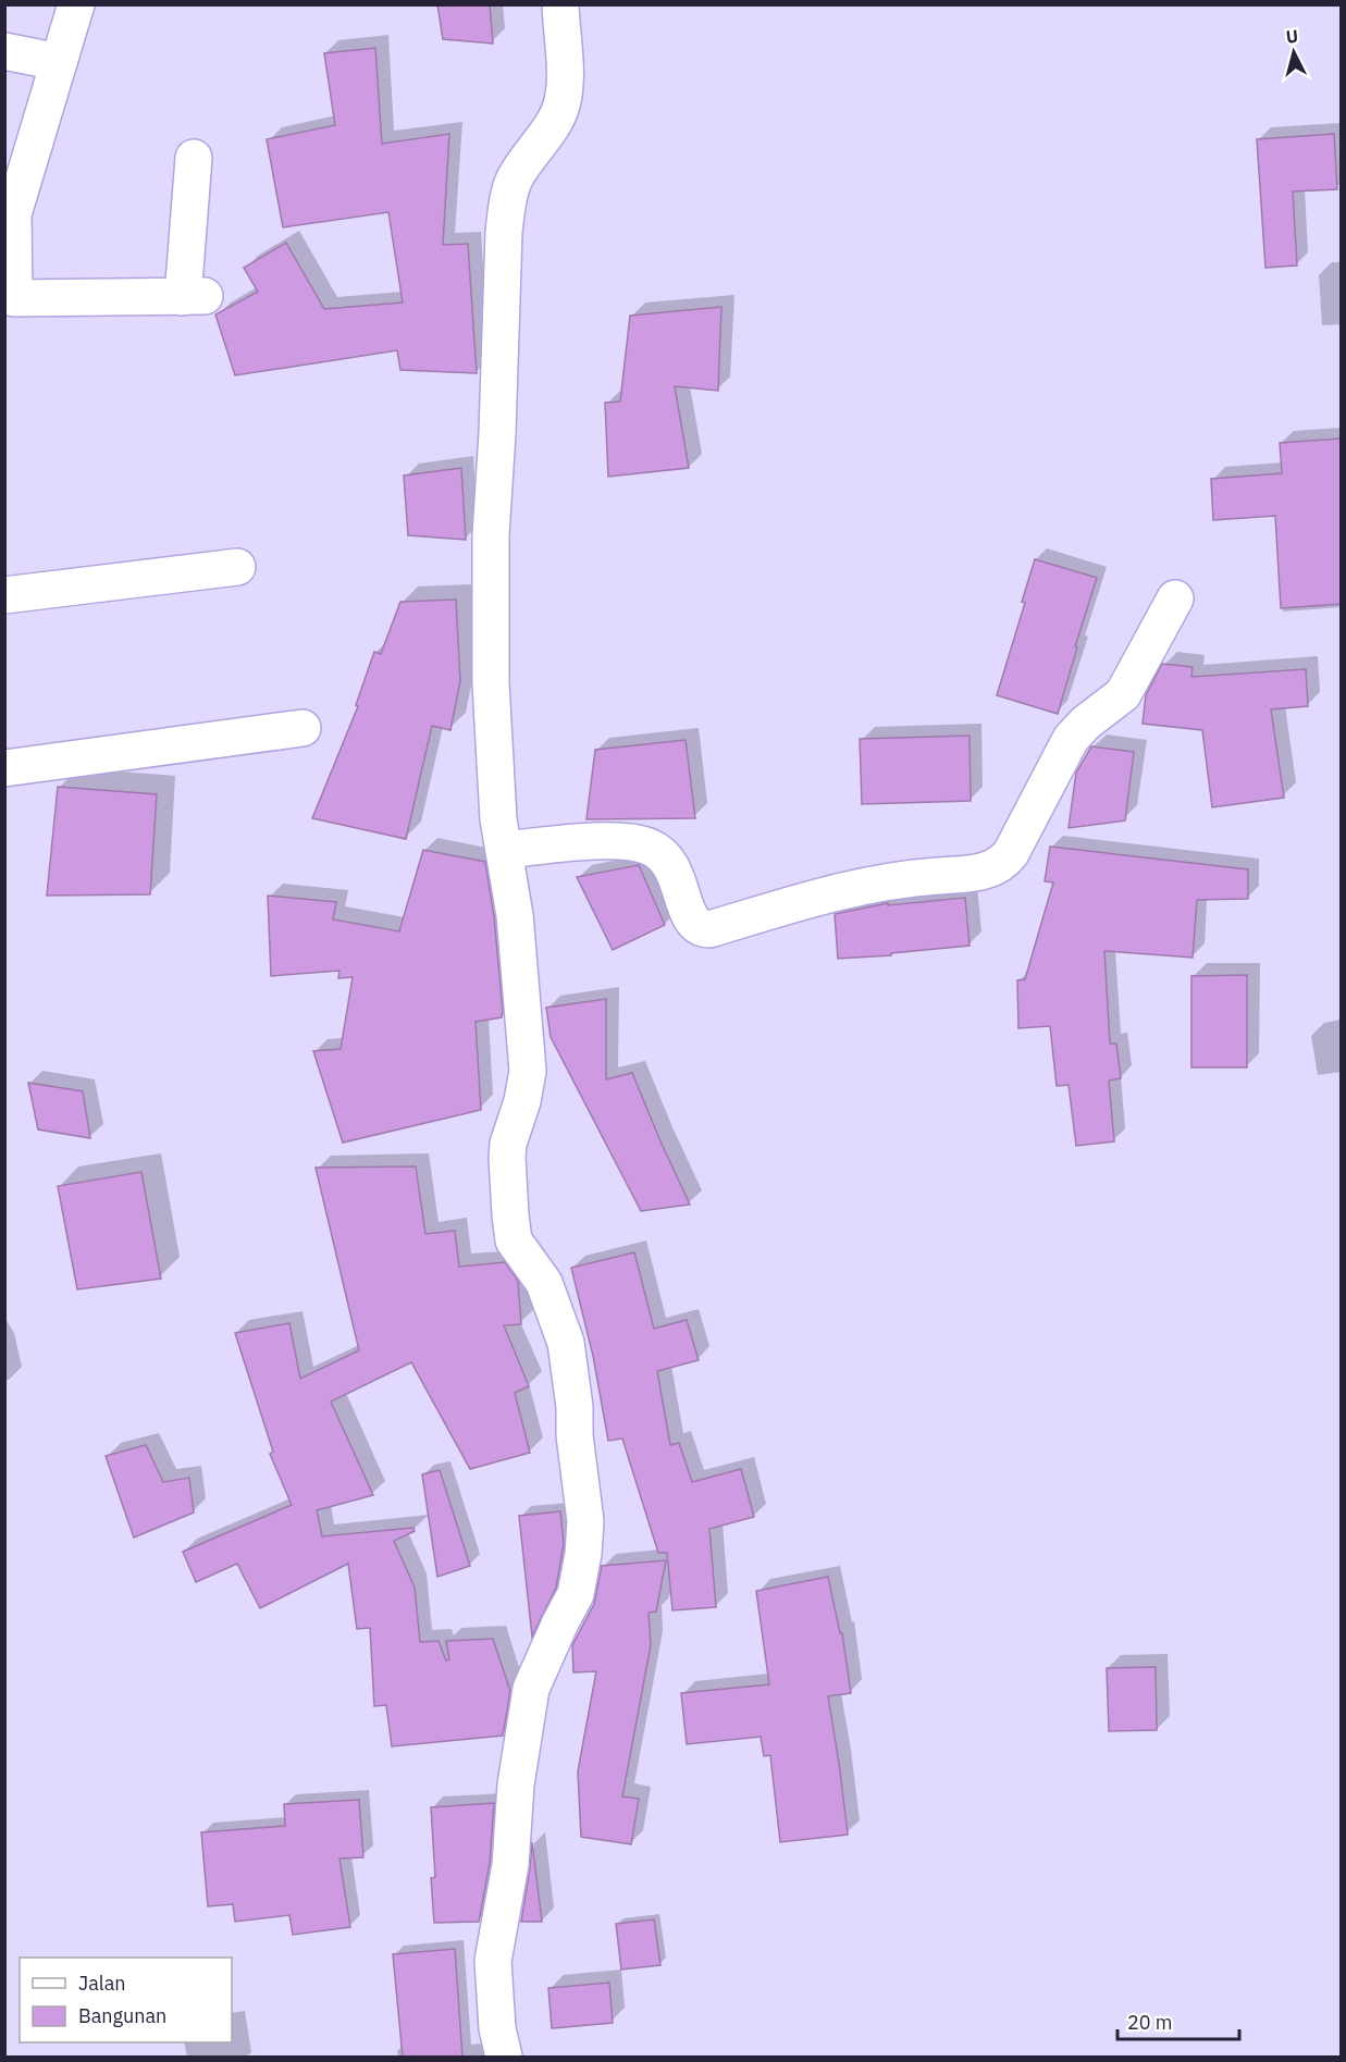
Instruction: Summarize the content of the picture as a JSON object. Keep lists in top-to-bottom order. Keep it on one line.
{"legend":["Jalan","Bangunan"],"scale_bar":"20 m","north":"top"}
